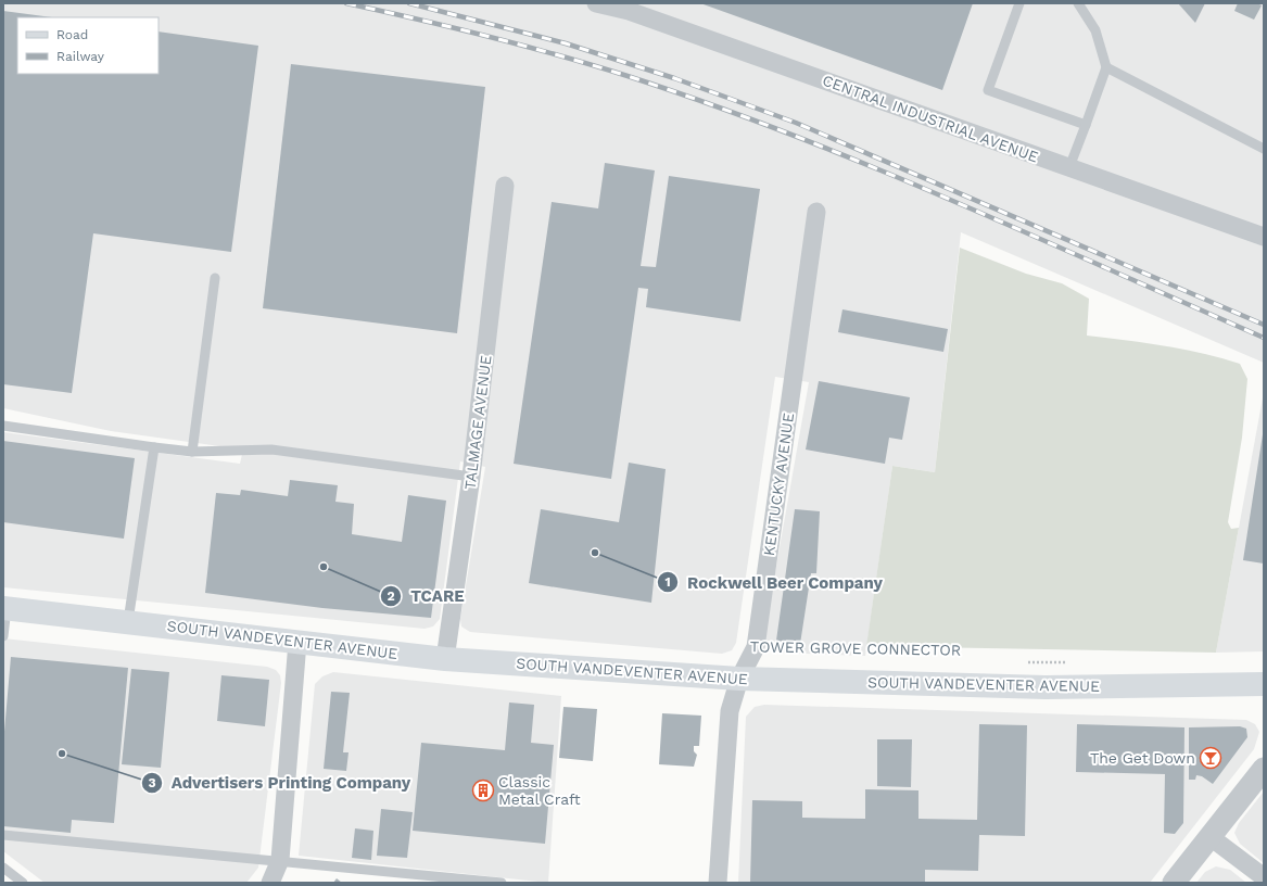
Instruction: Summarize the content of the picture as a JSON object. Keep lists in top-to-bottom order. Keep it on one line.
{"streets":{"main road":["SOUTH VANDEVENTER AVENUE"],"street":["CENTRAL INDUSTRIAL AVENUE","TALMAGE AVENUE","KENTUCKY AVENUE"]},"crossings":[["TALMAGE AVENUE","SOUTH VANDEVENTER AVENUE"],["KENTUCKY AVENUE","SOUTH VANDEVENTER AVENUE"]],"places":{"other":["Rockwell Beer Company","TCARE","Advertisers Printing Company"],"bar":["The Get Down"],"building":["Classic Metal Craft"]},"legend":["Road","Railway"]}
